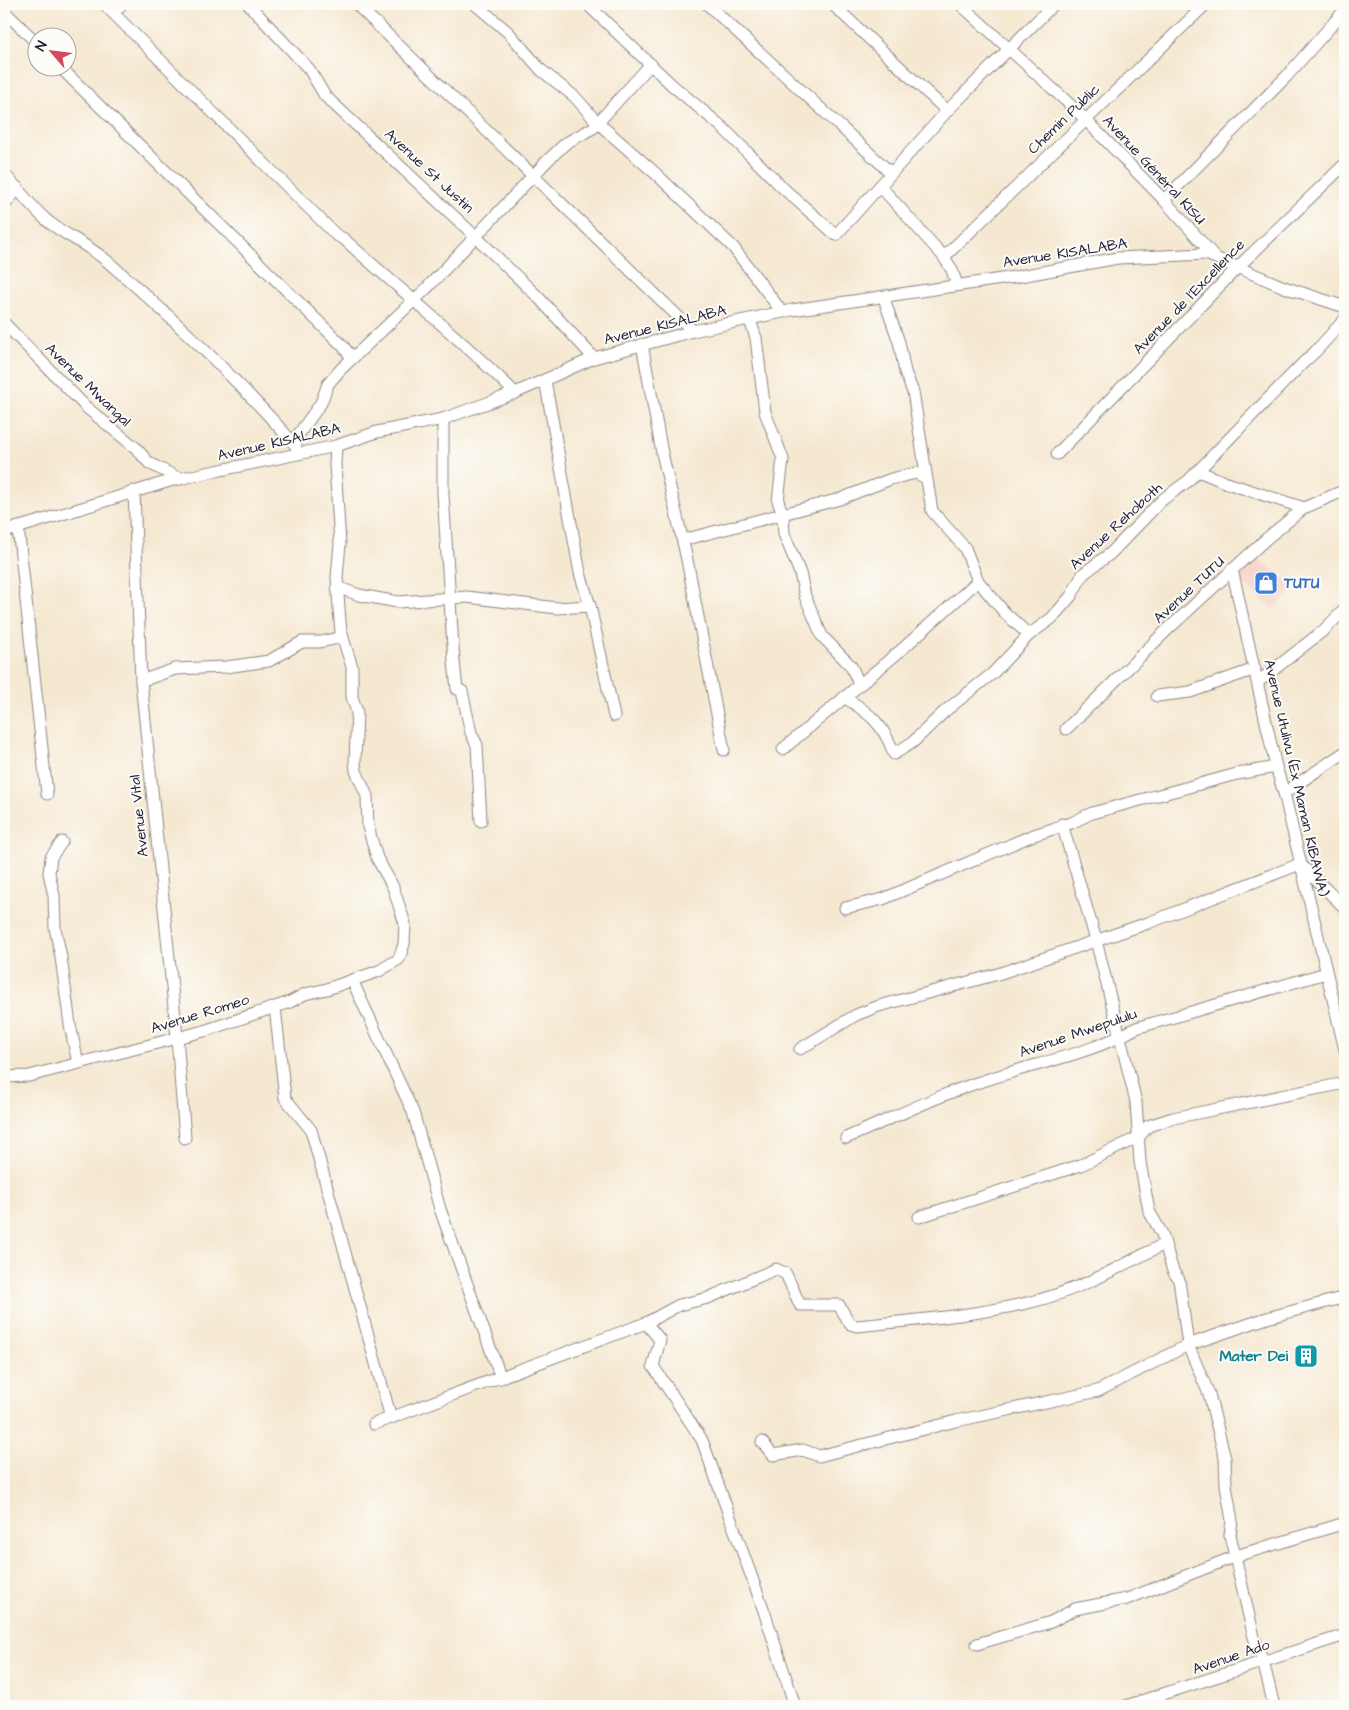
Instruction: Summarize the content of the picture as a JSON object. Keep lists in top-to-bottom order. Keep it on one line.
{"streets":{"street":["Chemin Public","Avenue Général KISU","Avenue St Justin","Avenue KISALABA","Avenue de l'Excellence","Avenue Mwangal","Avenue Rehoboth","Avenue TUTU","Avenue Utulivu (Ex Maman KIBAWA)","Avenue Vital","Avenue Romeo","Avenue Mwepululu","Avenue Ado"]},"crossings":[["Chemin Public","Avenue Général KISU"],["Avenue Général KISU","Avenue KISALABA"],["Avenue St Justin","Avenue KISALABA"],["Avenue KISALABA","Avenue de l'Excellence"],["Avenue KISALABA","Avenue Mwangal"],["Avenue KISALABA","Avenue Vital"],["Avenue TUTU","Avenue Utulivu (Ex Maman KIBAWA)"],["Avenue Utulivu (Ex Maman KIBAWA)","Avenue Mwepululu"],["Avenue Vital","Avenue Romeo"]],"places":{"shop":["TUTU"],"building":["Mater Dei"]},"north":"top left"}
